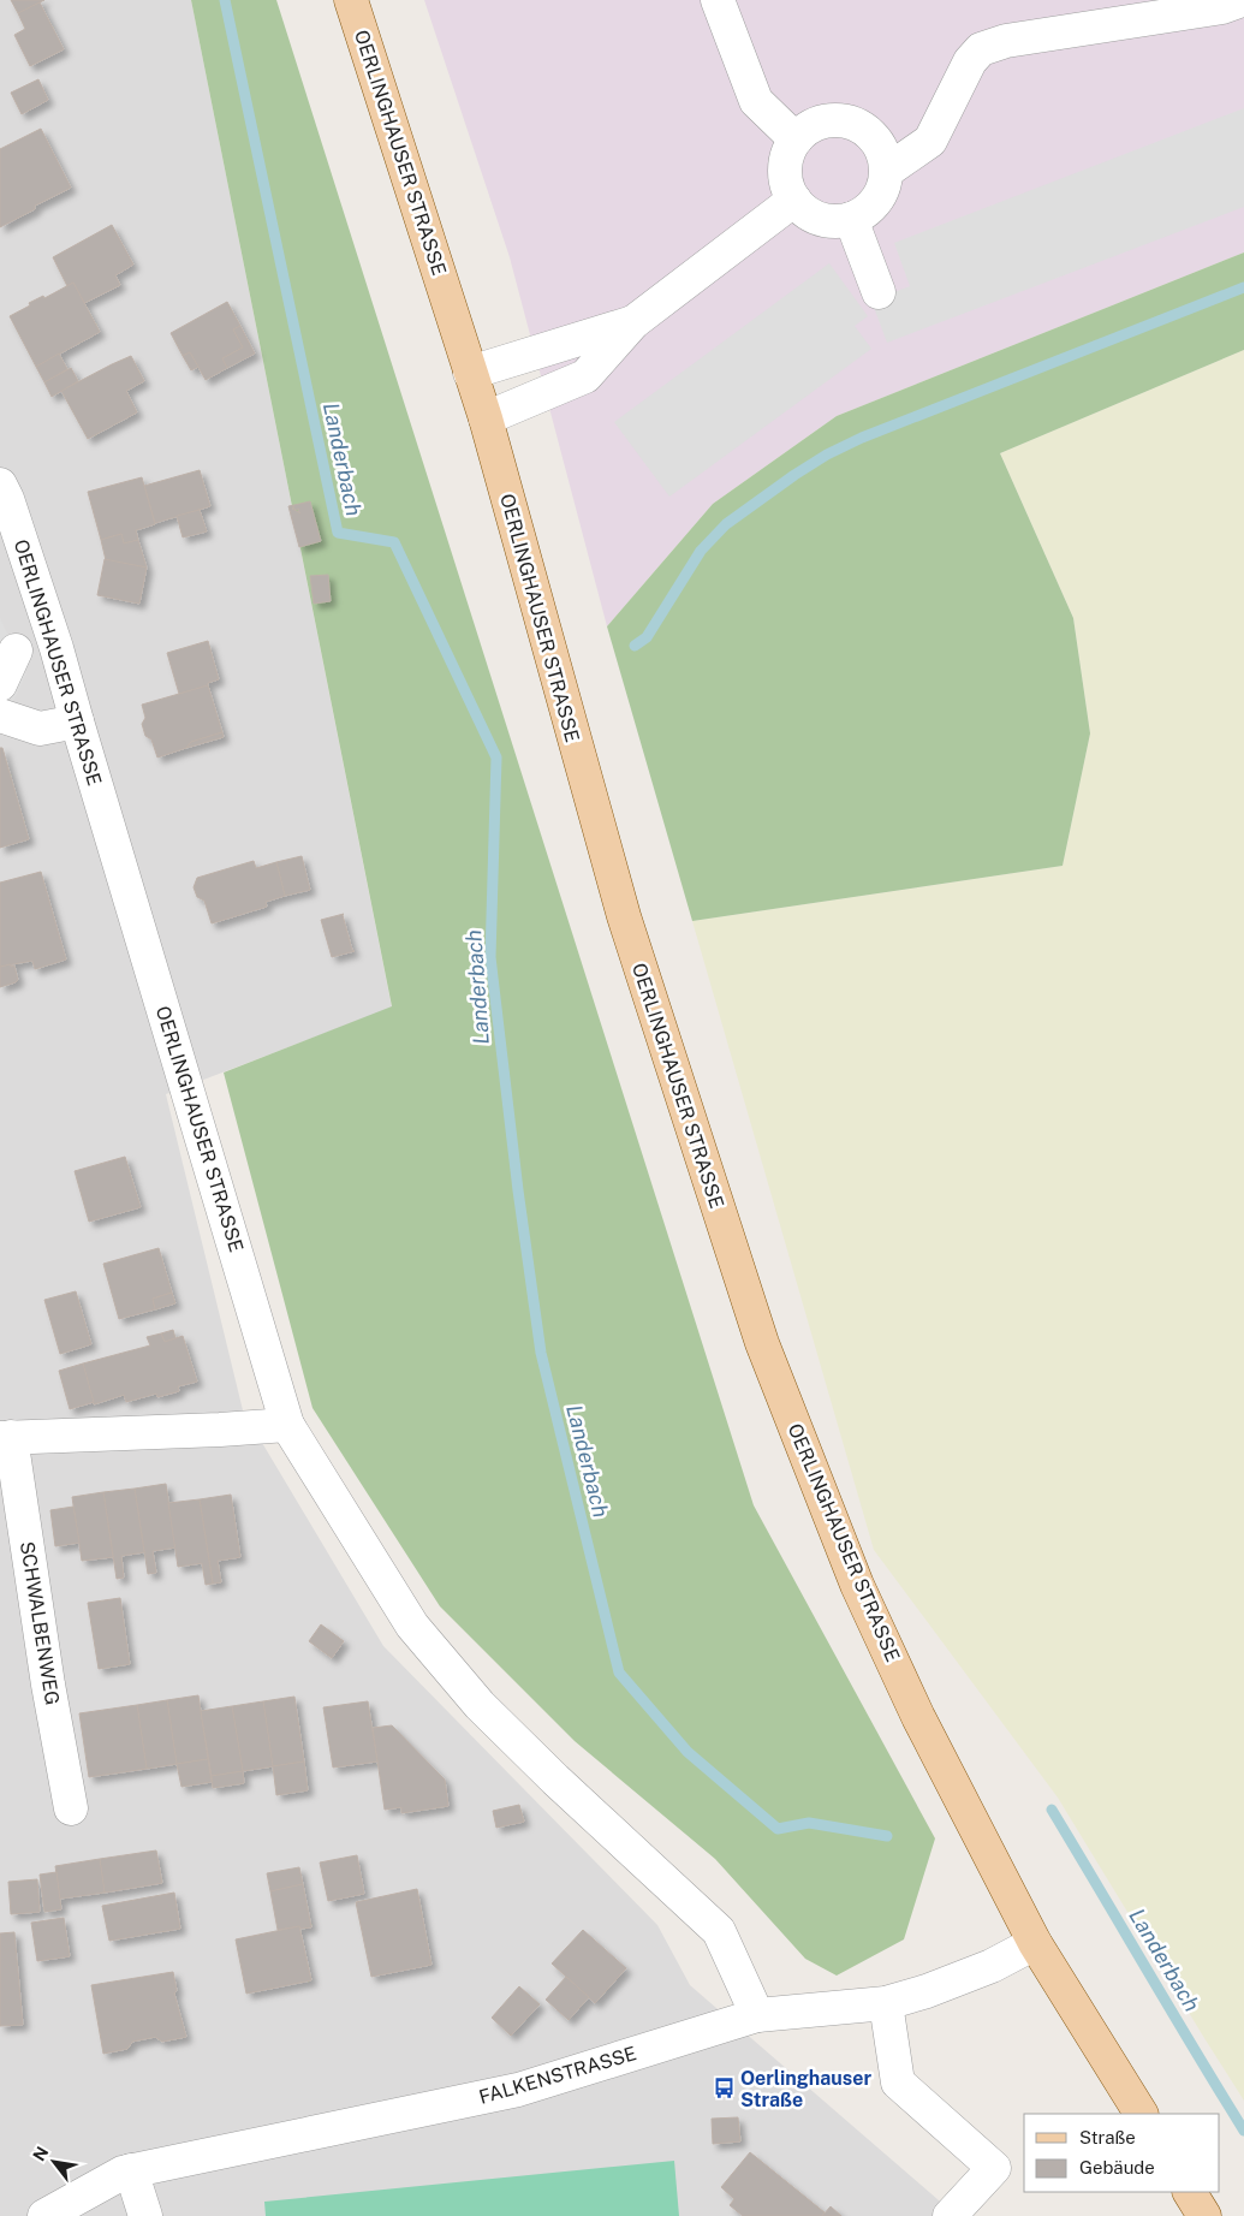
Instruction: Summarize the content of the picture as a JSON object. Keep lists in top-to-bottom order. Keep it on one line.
{"streets":{"main road":["OERLINGHAUSER STRASSE"],"street":["SCHWALBENWEG","FALKENSTRASSE"]},"crossings":[["OERLINGHAUSER STRASSE","SCHWALBENWEG"],["OERLINGHAUSER STRASSE","FALKENSTRASSE"]],"water":["Landerbach"],"places":{"bus stop":["Oerlinghauser Straße"]},"legend":["Straße","Gebäude"],"north":"top left"}
